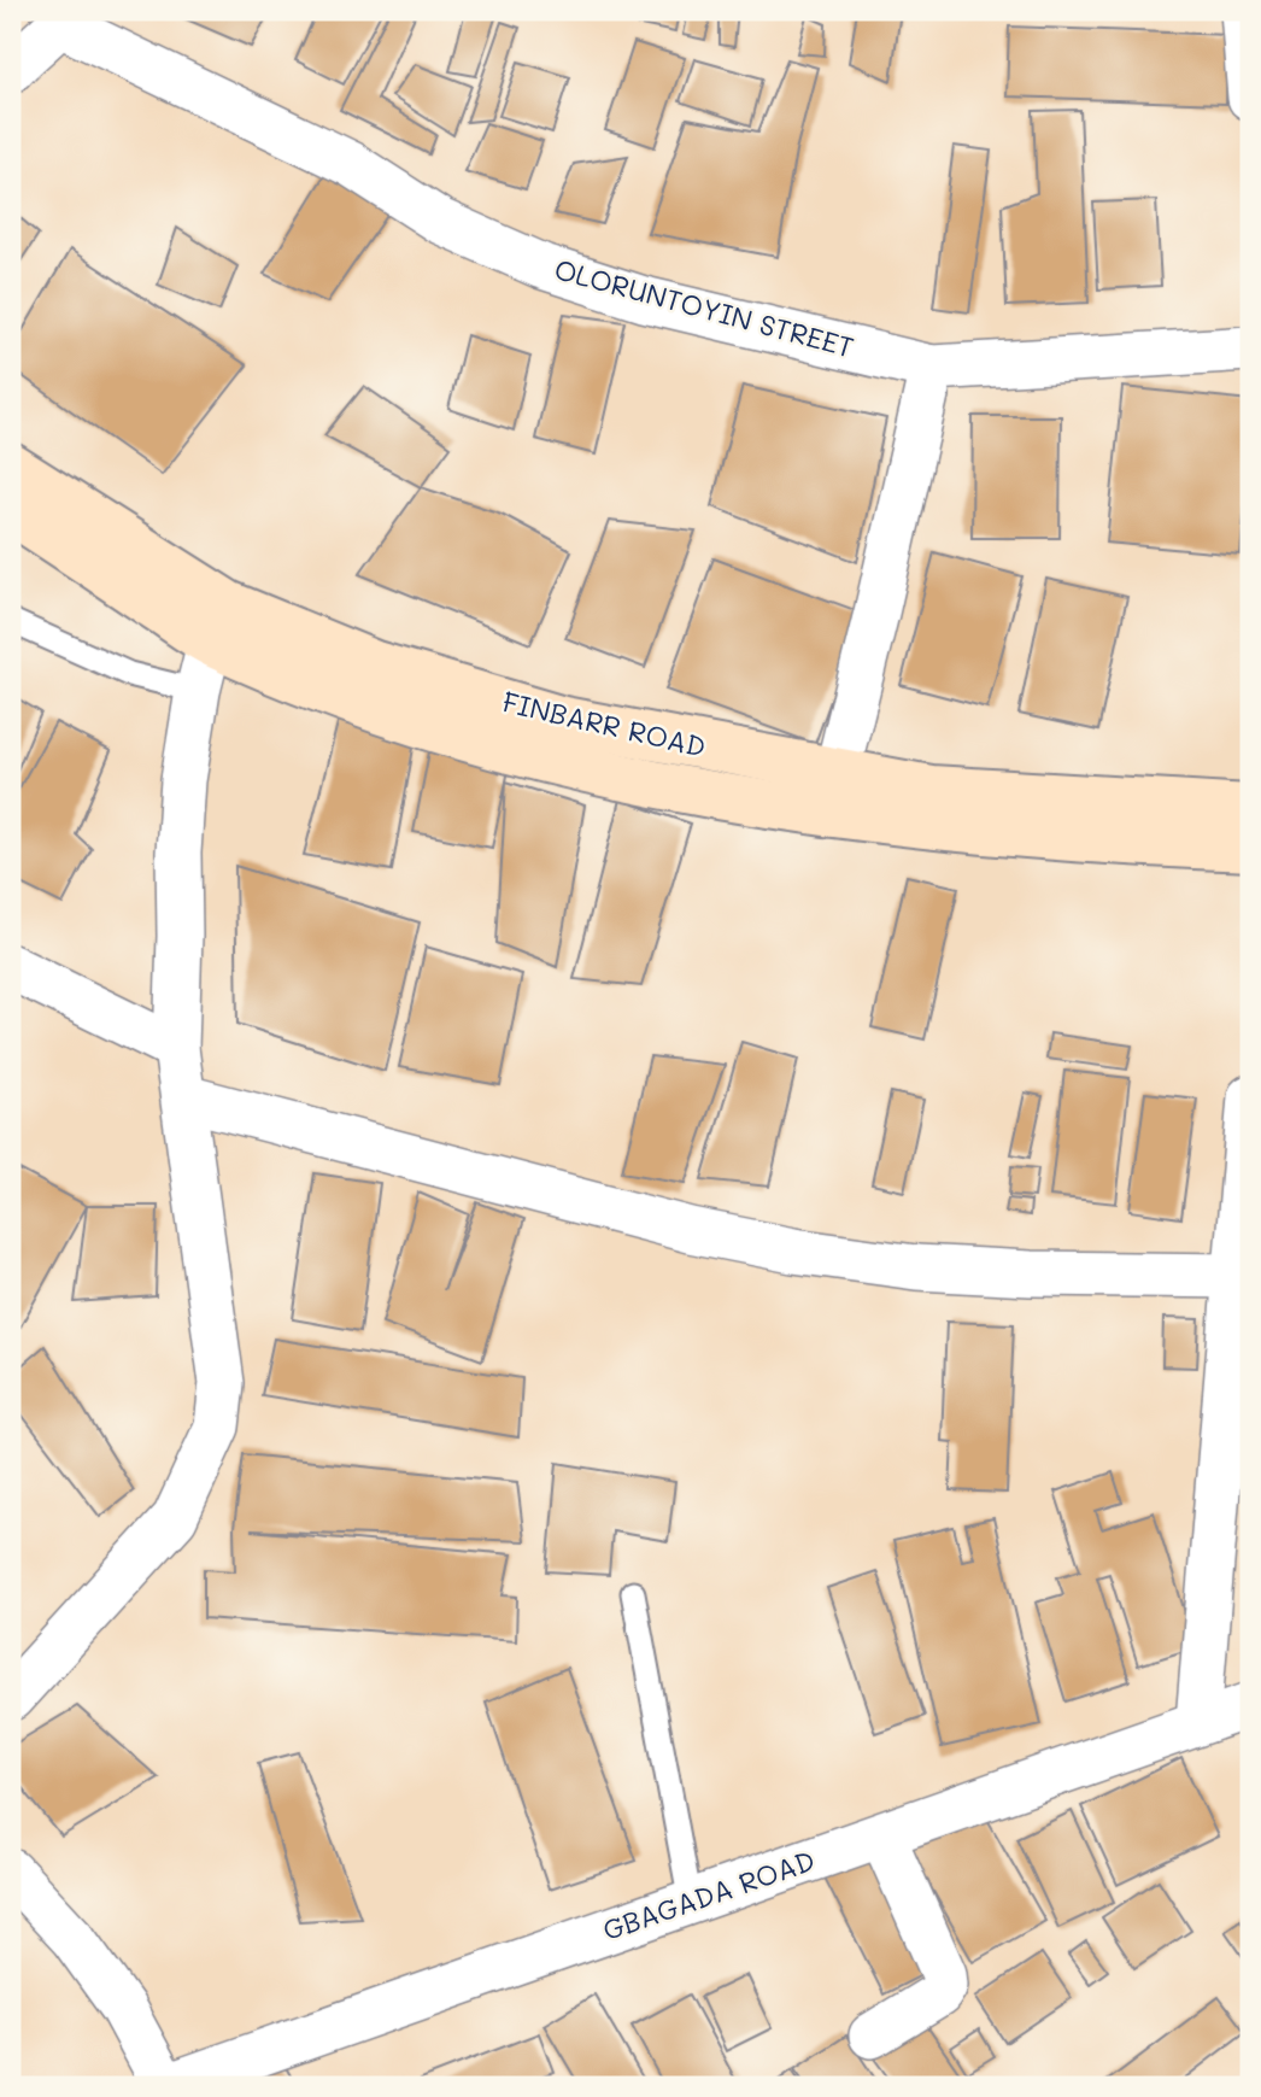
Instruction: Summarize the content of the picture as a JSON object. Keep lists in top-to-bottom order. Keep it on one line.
{"streets":{"main road":["FINBARR ROAD"],"street":["OLORUNTOYIN STREET","GBAGADA ROAD"]}}
